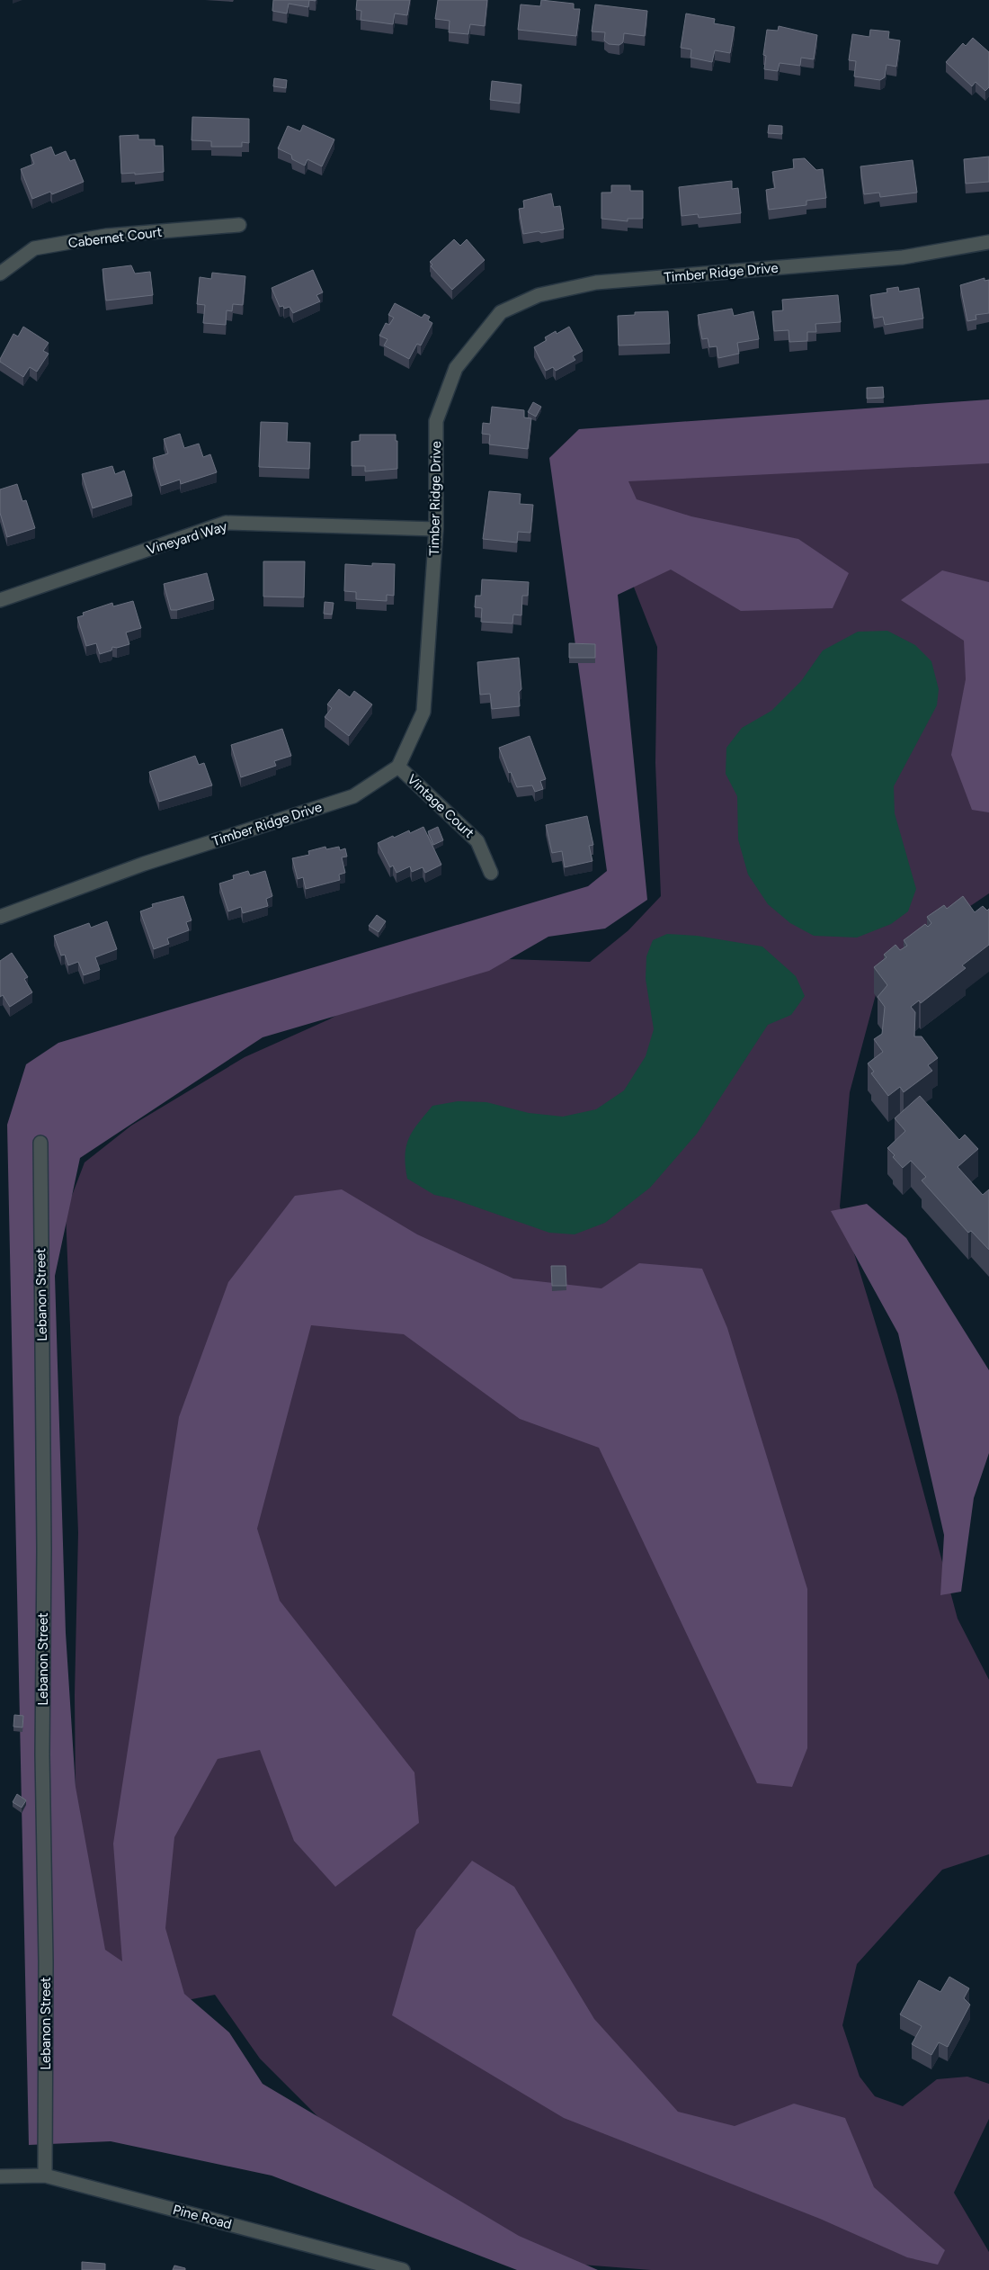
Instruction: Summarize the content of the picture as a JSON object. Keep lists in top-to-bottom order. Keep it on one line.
{"streets":{"street":["Cabernet Court","Timber Ridge Drive","Vineyard Way","Vintage Court","Lebanon Street","Pine Road"]},"crossings":[["Timber Ridge Drive","Vineyard Way"],["Timber Ridge Drive","Vintage Court"],["Lebanon Street","Pine Road"]]}
